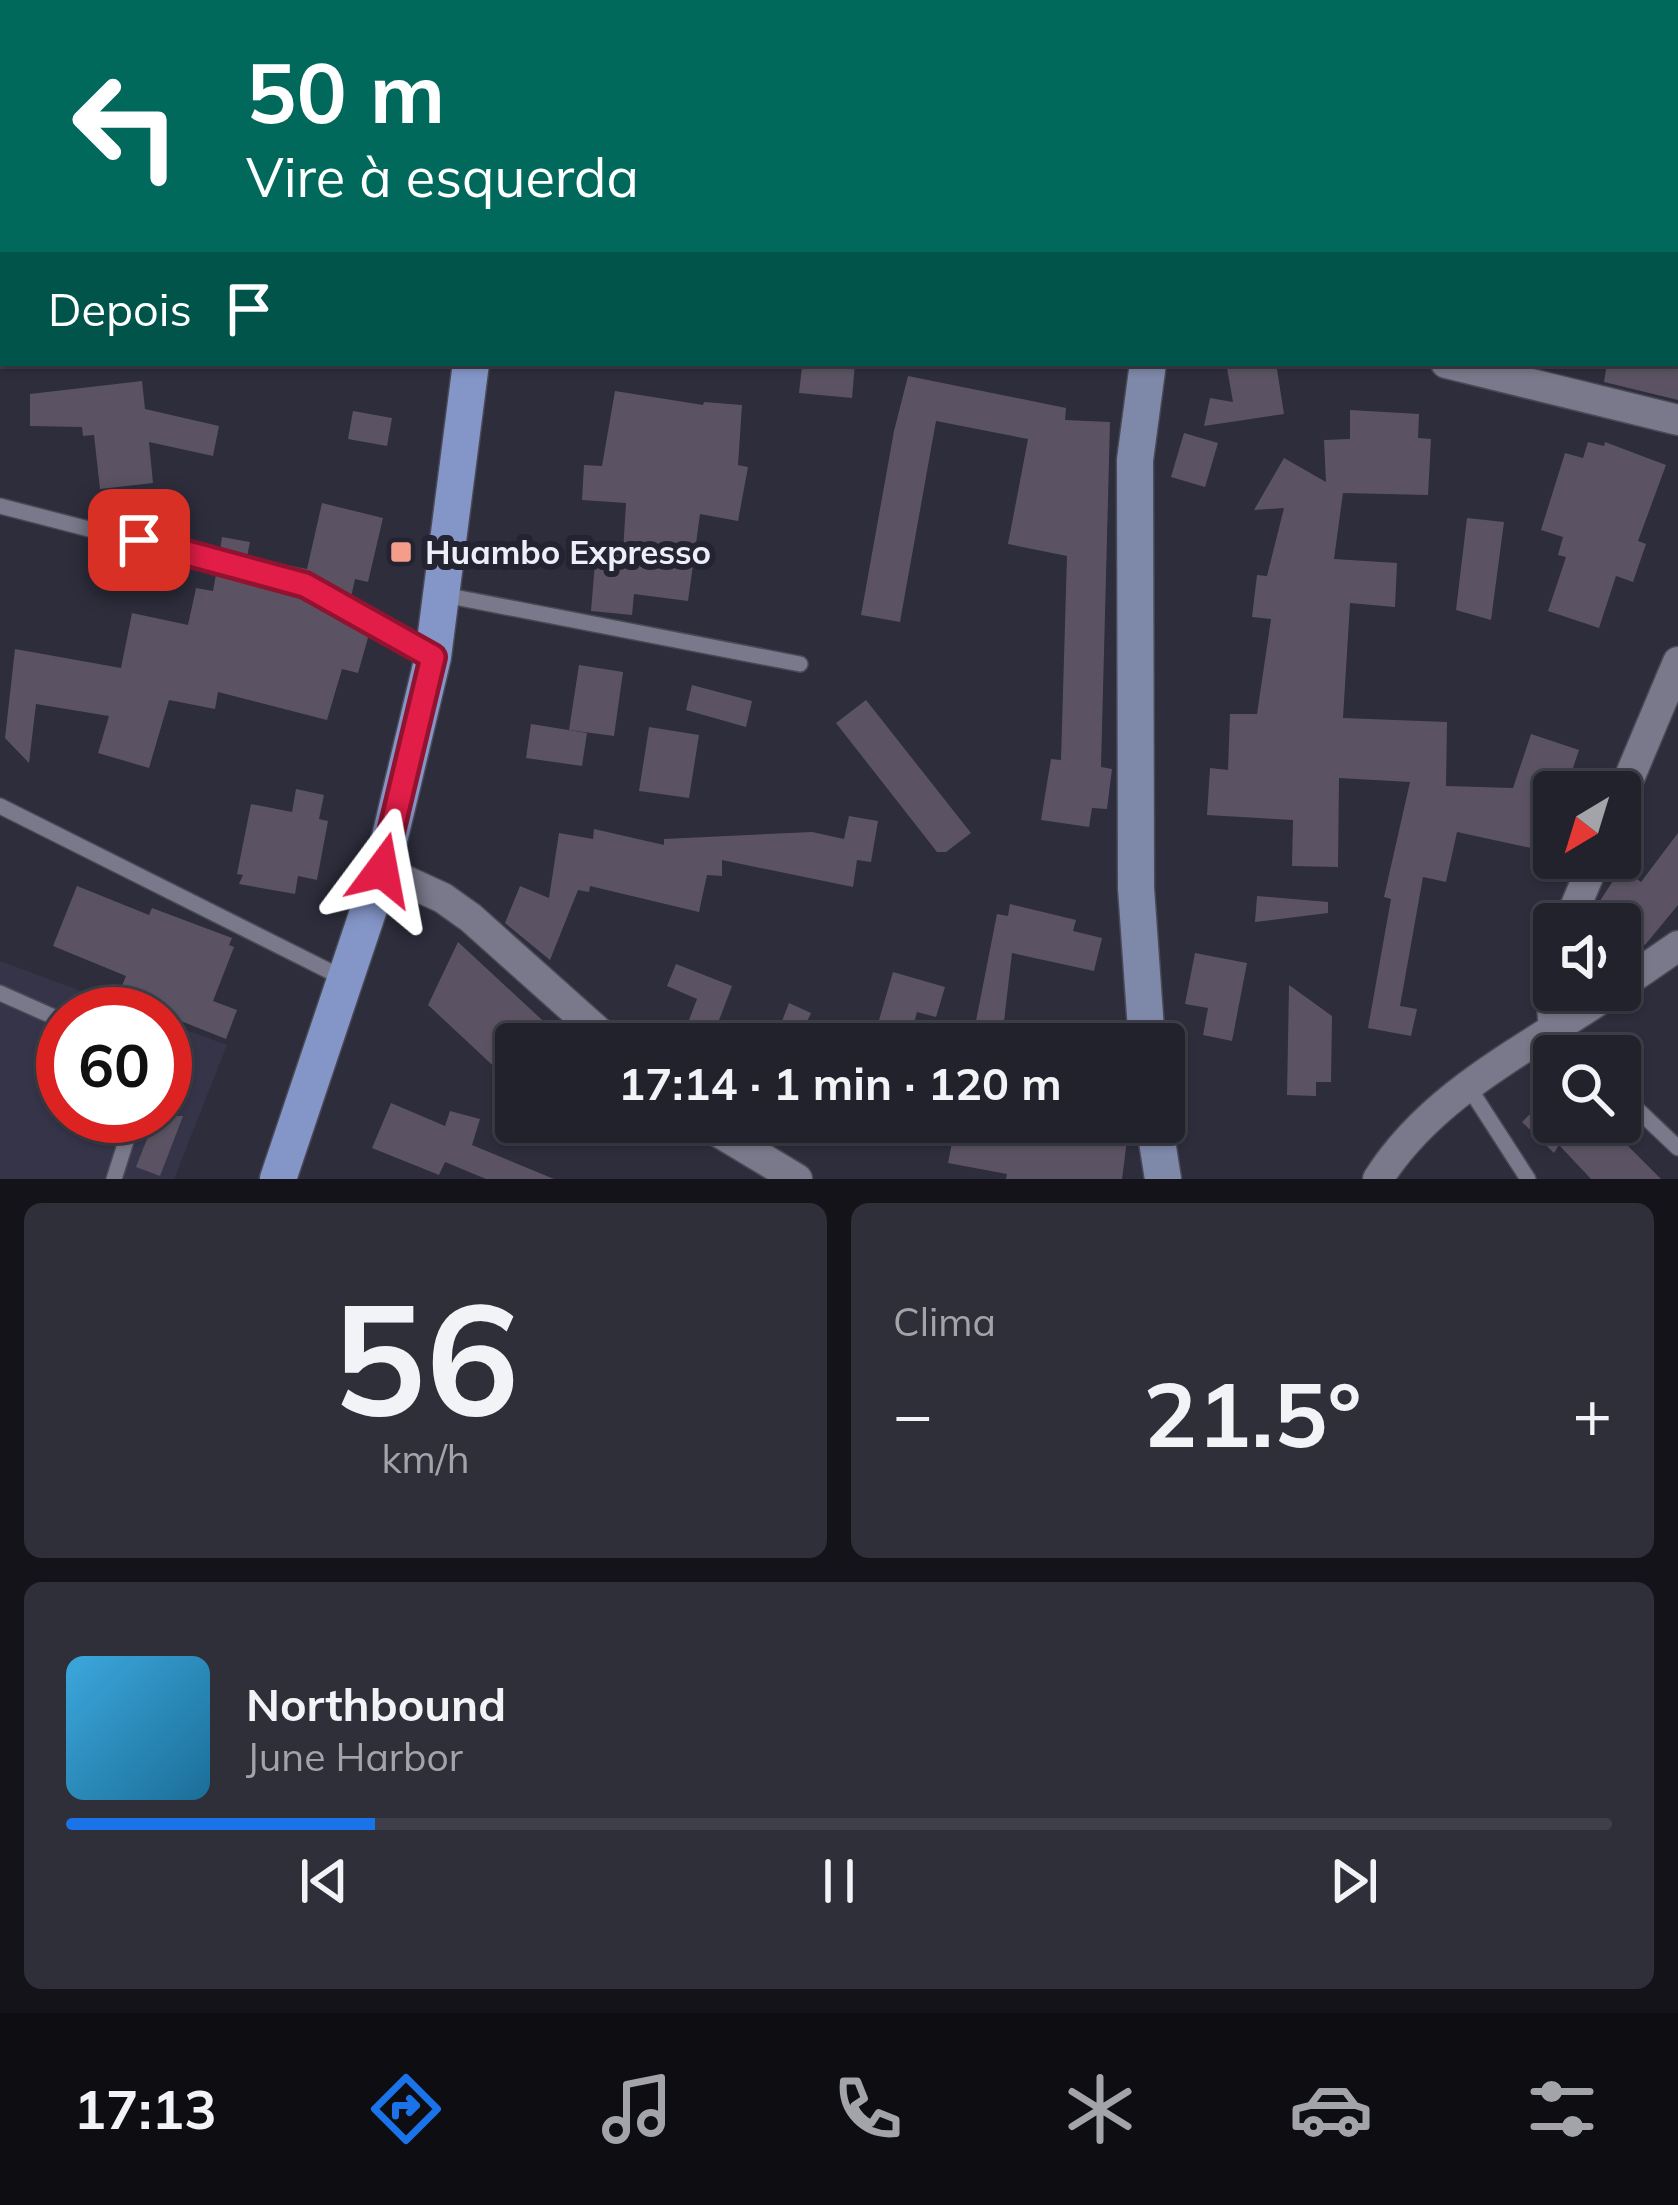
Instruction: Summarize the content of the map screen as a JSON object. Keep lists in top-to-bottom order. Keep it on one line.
{"places":{"transit":["Huambo Expresso"]},"north":"bottom left","page":{"turn":["50 m","Vire à esquerda"],"then":"Depois","limit":"60","trip":"17:14 · 1 min · 120 m","tile":[["56","km/h"],"Clima"],"heat":["−","21.5°","+"],"song":["Northbound","June Harbor"],"tabs":"17:13"}}
